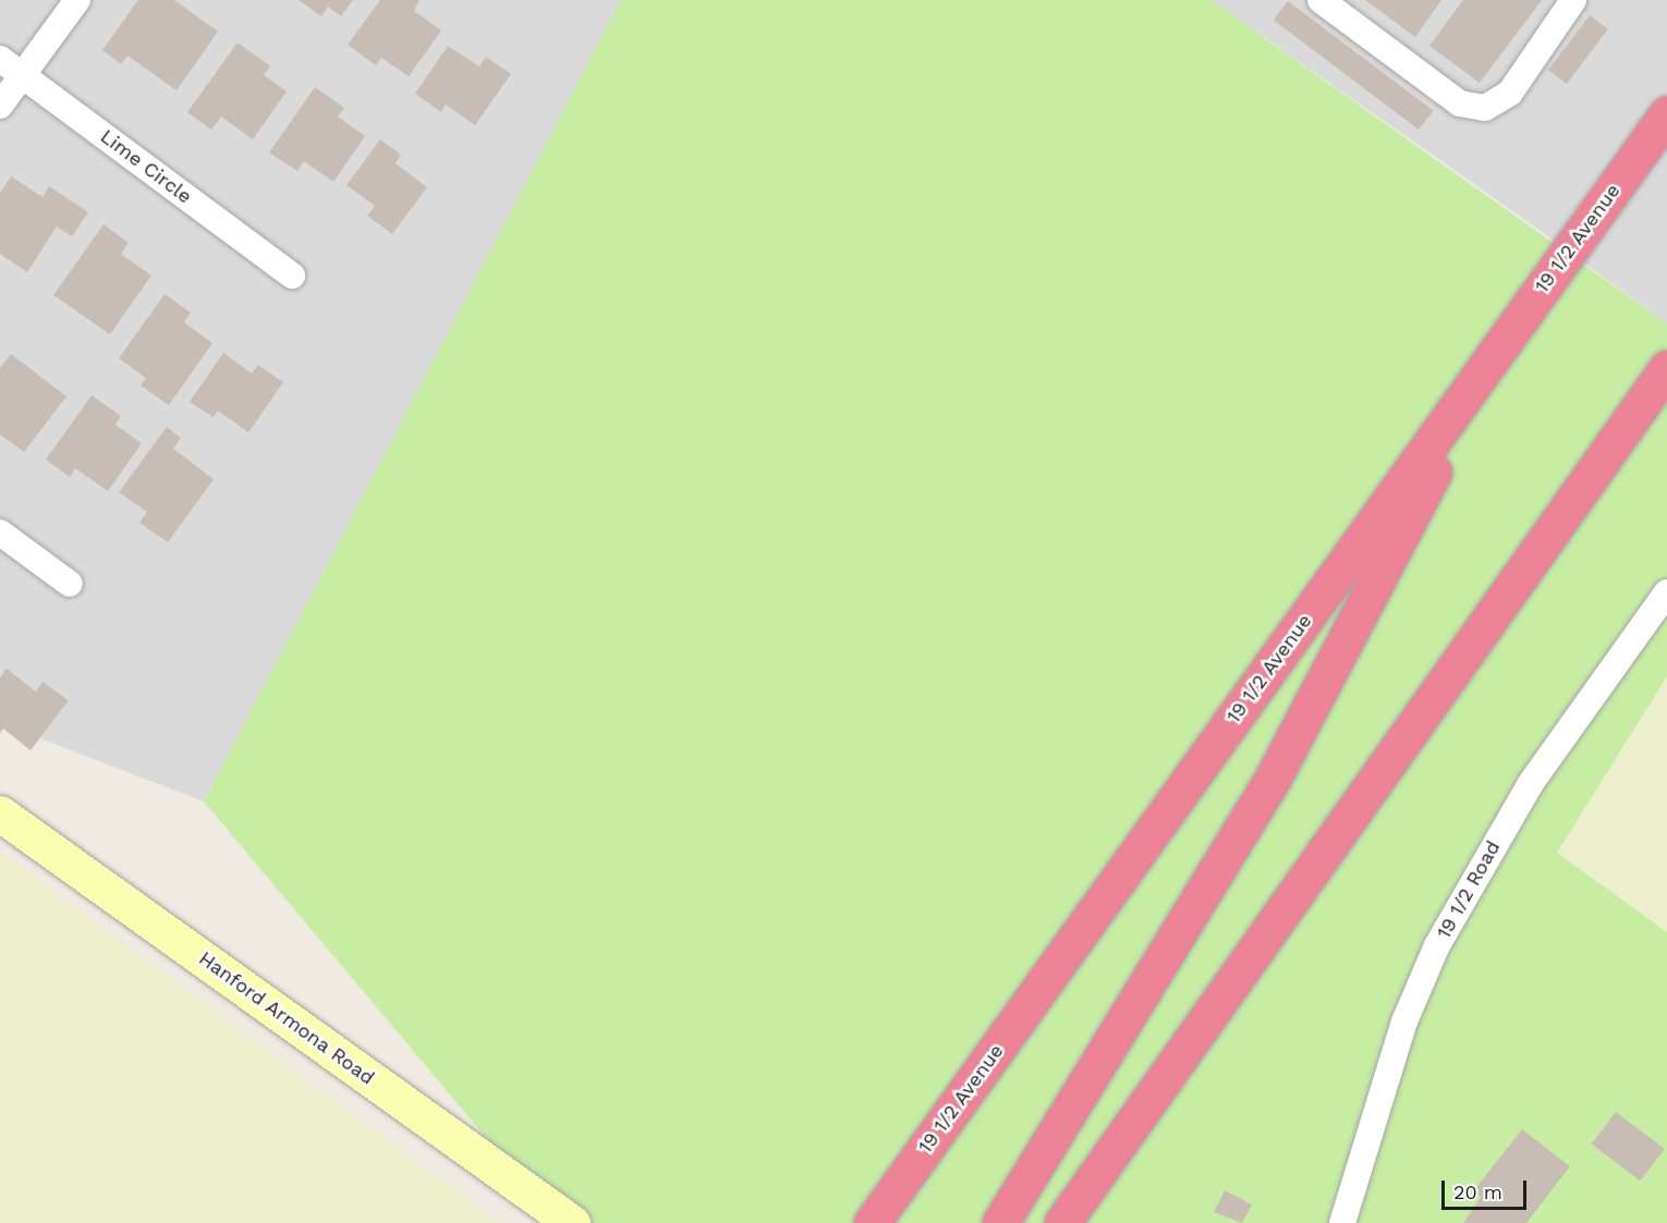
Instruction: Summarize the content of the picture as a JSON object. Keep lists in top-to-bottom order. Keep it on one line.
{"streets":{"highway":["19 1/2 Avenue"],"main road":["Hanford Armona Road"],"street":["Lime Circle","19 1/2 Road"]},"scale_bar":"20 m"}
